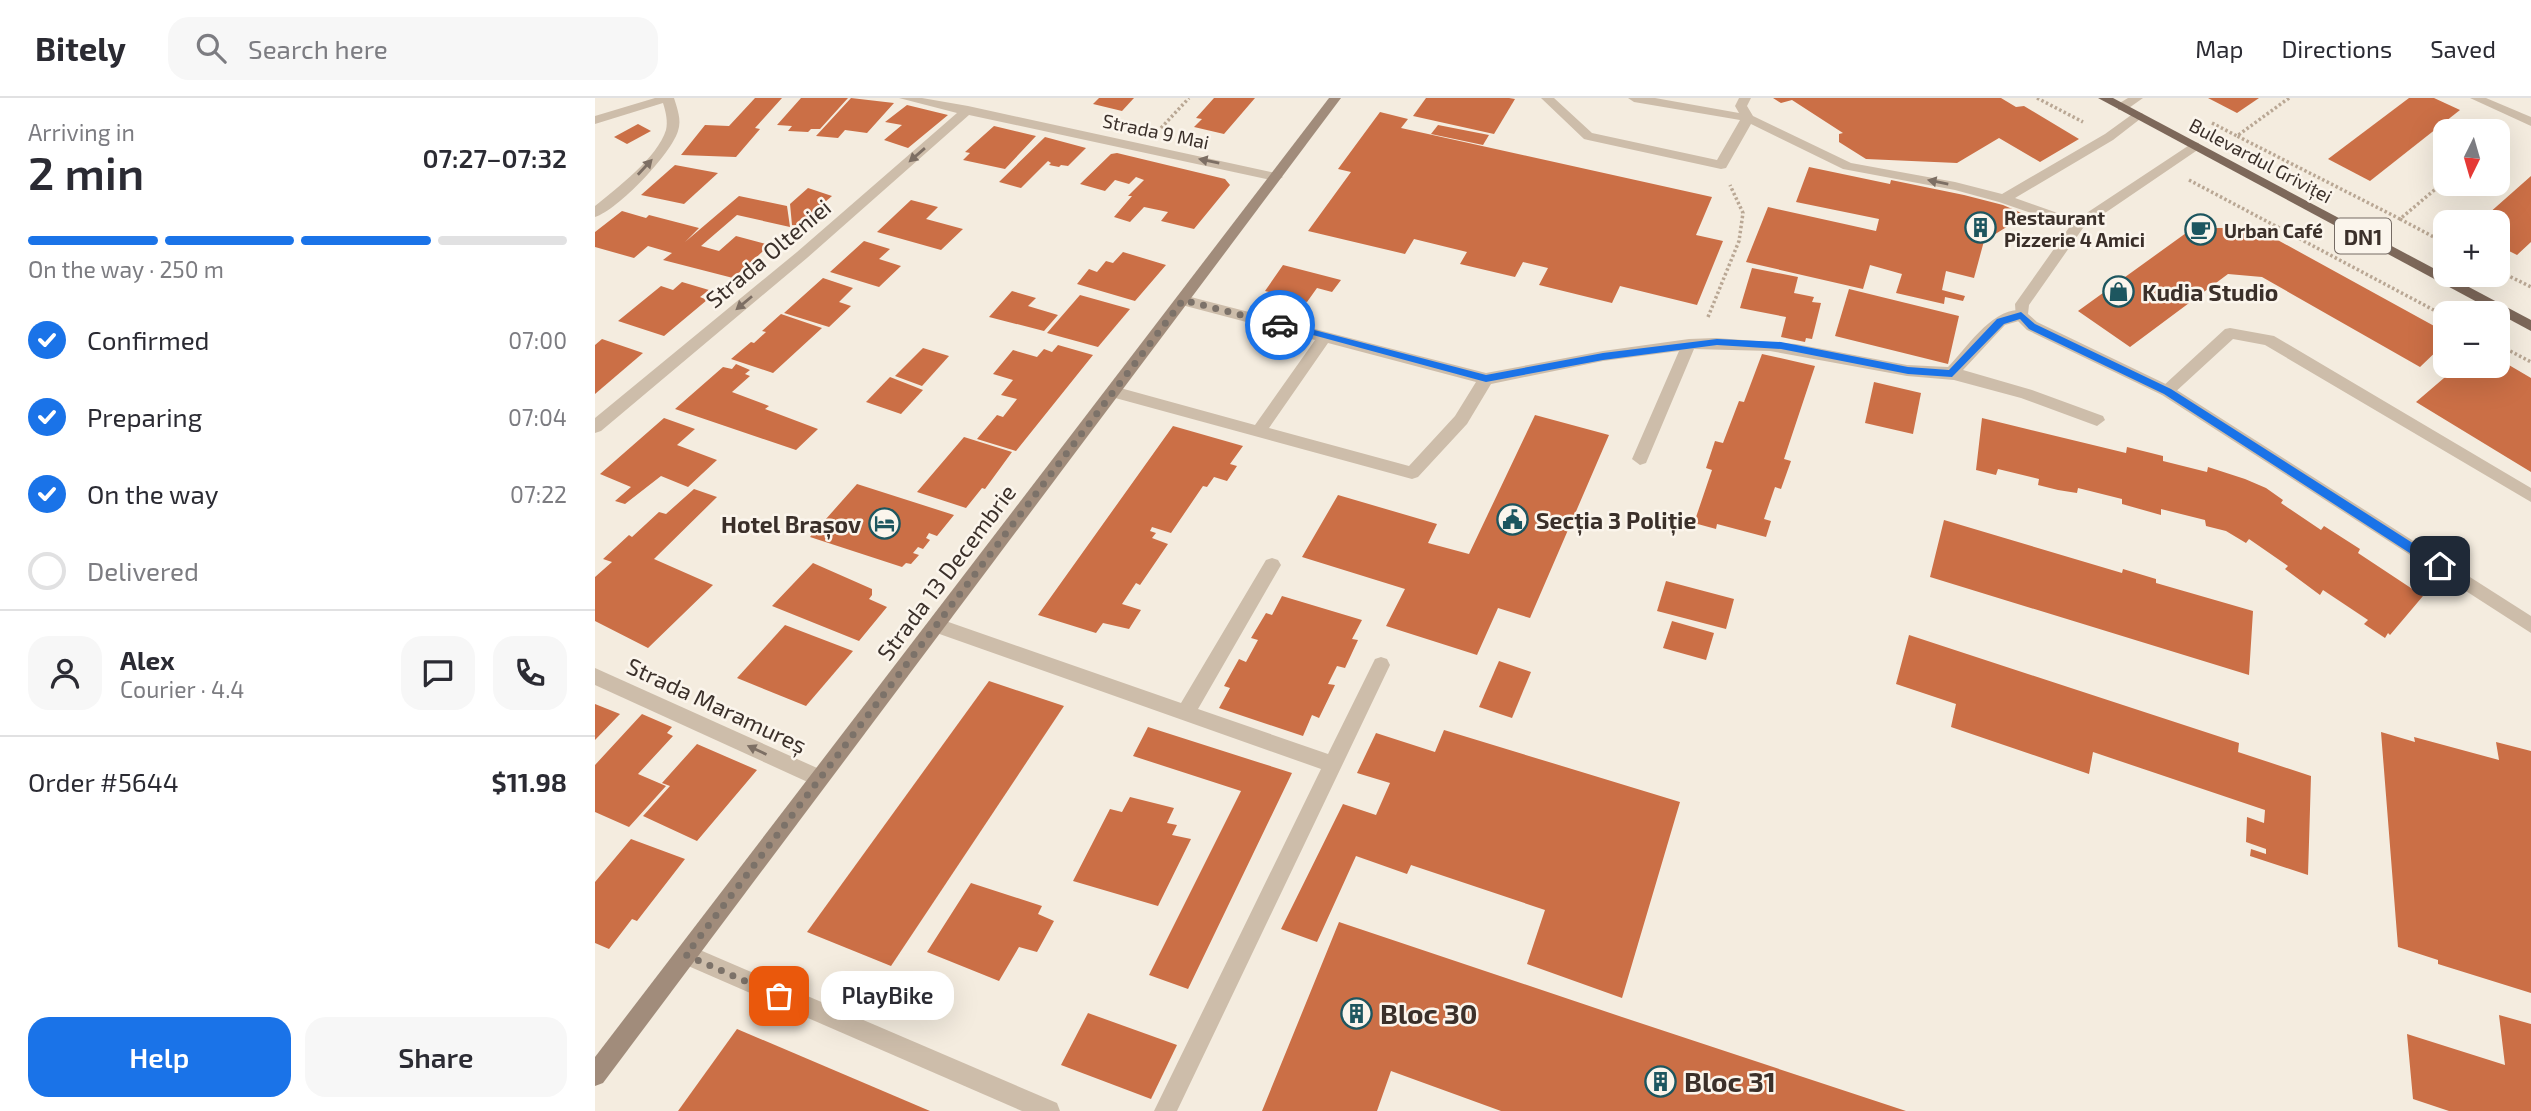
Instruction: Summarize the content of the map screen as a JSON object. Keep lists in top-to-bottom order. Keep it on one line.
{"streets":{"main road":["Bulevardul Griviței","DN1","Strada 13 Decembrie"],"street":["Strada 9 Mai","Strada Olteniei","Strada Maramureș"]},"crossings":[["Strada 9 Mai","Strada Olteniei"],["Strada 9 Mai","Strada 13 Decembrie"],["Strada 13 Decembrie","Strada Maramureș"]],"one_way":["Strada Olteniei","Strada Maramureș"],"places":{"building":["Restaurant Pizzerie 4 Amici","Bloc 30","Bloc 31"],"cafe":["Urban Café"],"shop":["Kudia Studio"],"public building":["Secția 3 Poliție"],"hotel":["Hotel Brașov"],"other":["PlayBike"]},"north":"bottom","page":{"header":"Bitely","search":"Search here","nav":["Map","Directions","Saved"],"heading":["2 min","Arriving in","07:27–07:32"],"panel":["Alex","Courier · 4.4","Order #5644","$11.98"],"map_buttons":["+","−"],"bar":"On the way · 250 m","list":[["Confirmed","07:00"],["Preparing","07:04"],["On the way","07:22"],"Delivered"],"bubble":"PlayBike","buttons":["Help","Share"]}}
